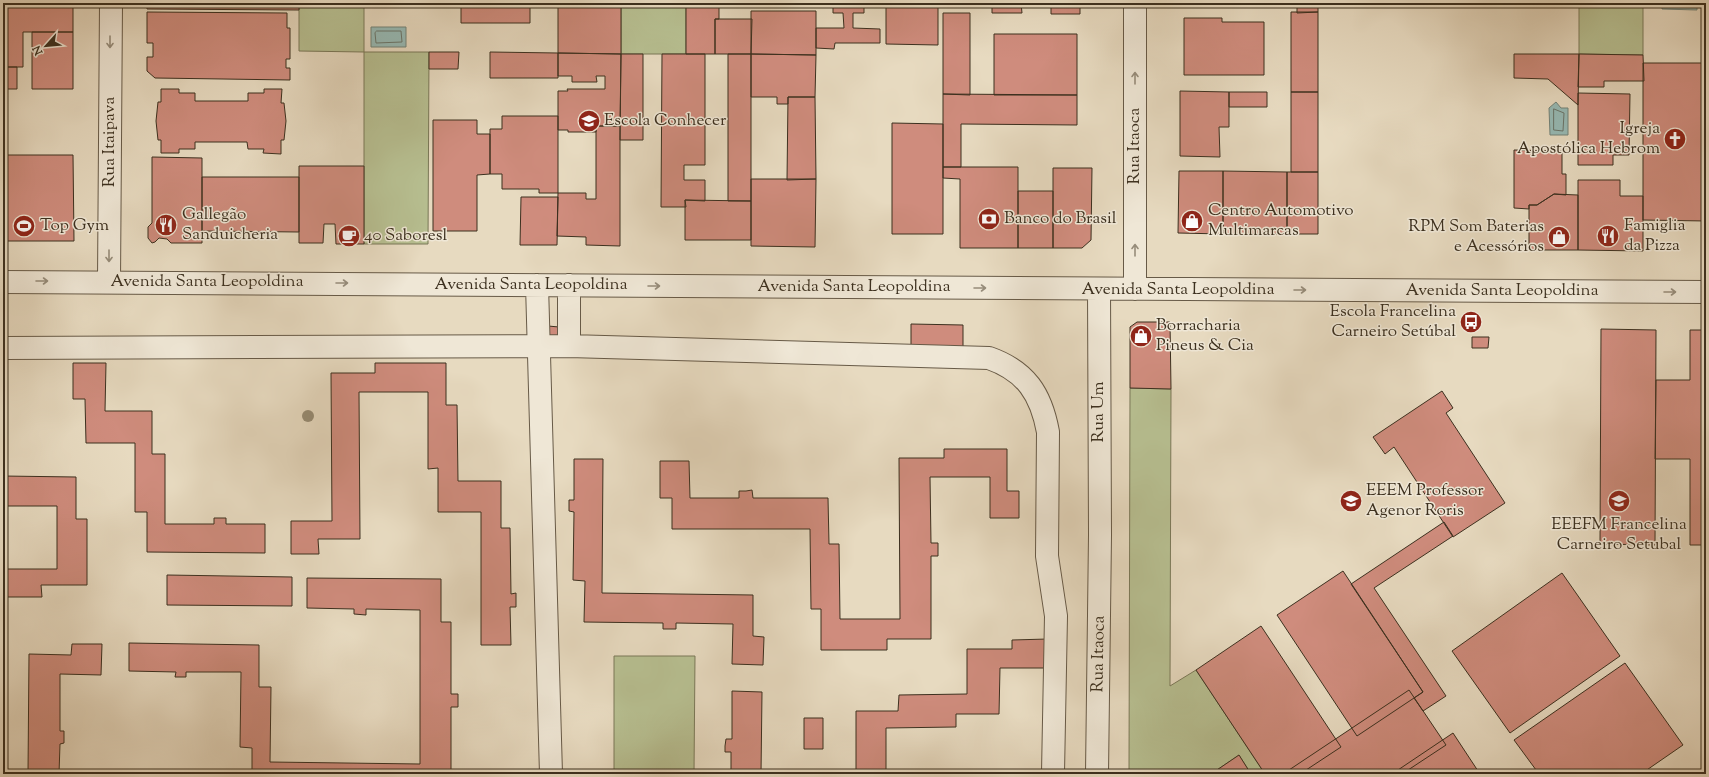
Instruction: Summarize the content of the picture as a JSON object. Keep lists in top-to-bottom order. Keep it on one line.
{"streets":{"street":["Rua Itaipava","Rua Itaoca","Avenida Santa Leopoldina","Rua Um"]},"crossings":[["Rua Itaipava","Avenida Santa Leopoldina"],["Rua Itaoca","Avenida Santa Leopoldina"],["Rua Itaoca","Rua Um"],["Avenida Santa Leopoldina","Rua Um"]],"one_way":["Rua Itaipava","Rua Itaoca"],"places":{"school or university":["Escola Conhecer","EEEM Professor Agenor Roris","EEEFM Francelina Carneiro Setubal"],"church":["Igreja Apostólica Hebrom"],"bank":["Banco do Brasil"],"shop":["Centro Automotivo Multimarcas","RPM Som Baterias e Acessórios","Borracharia Pineus & Cia"],"restaurant":["Gallegão Sanduicheria","Famiglia da Pizza"],"sports":["Top Gym"],"cafe":["40 Saboresl"],"bus stop":["Escola Francelina Carneiro Setúbal"]},"north":"bottom left"}
